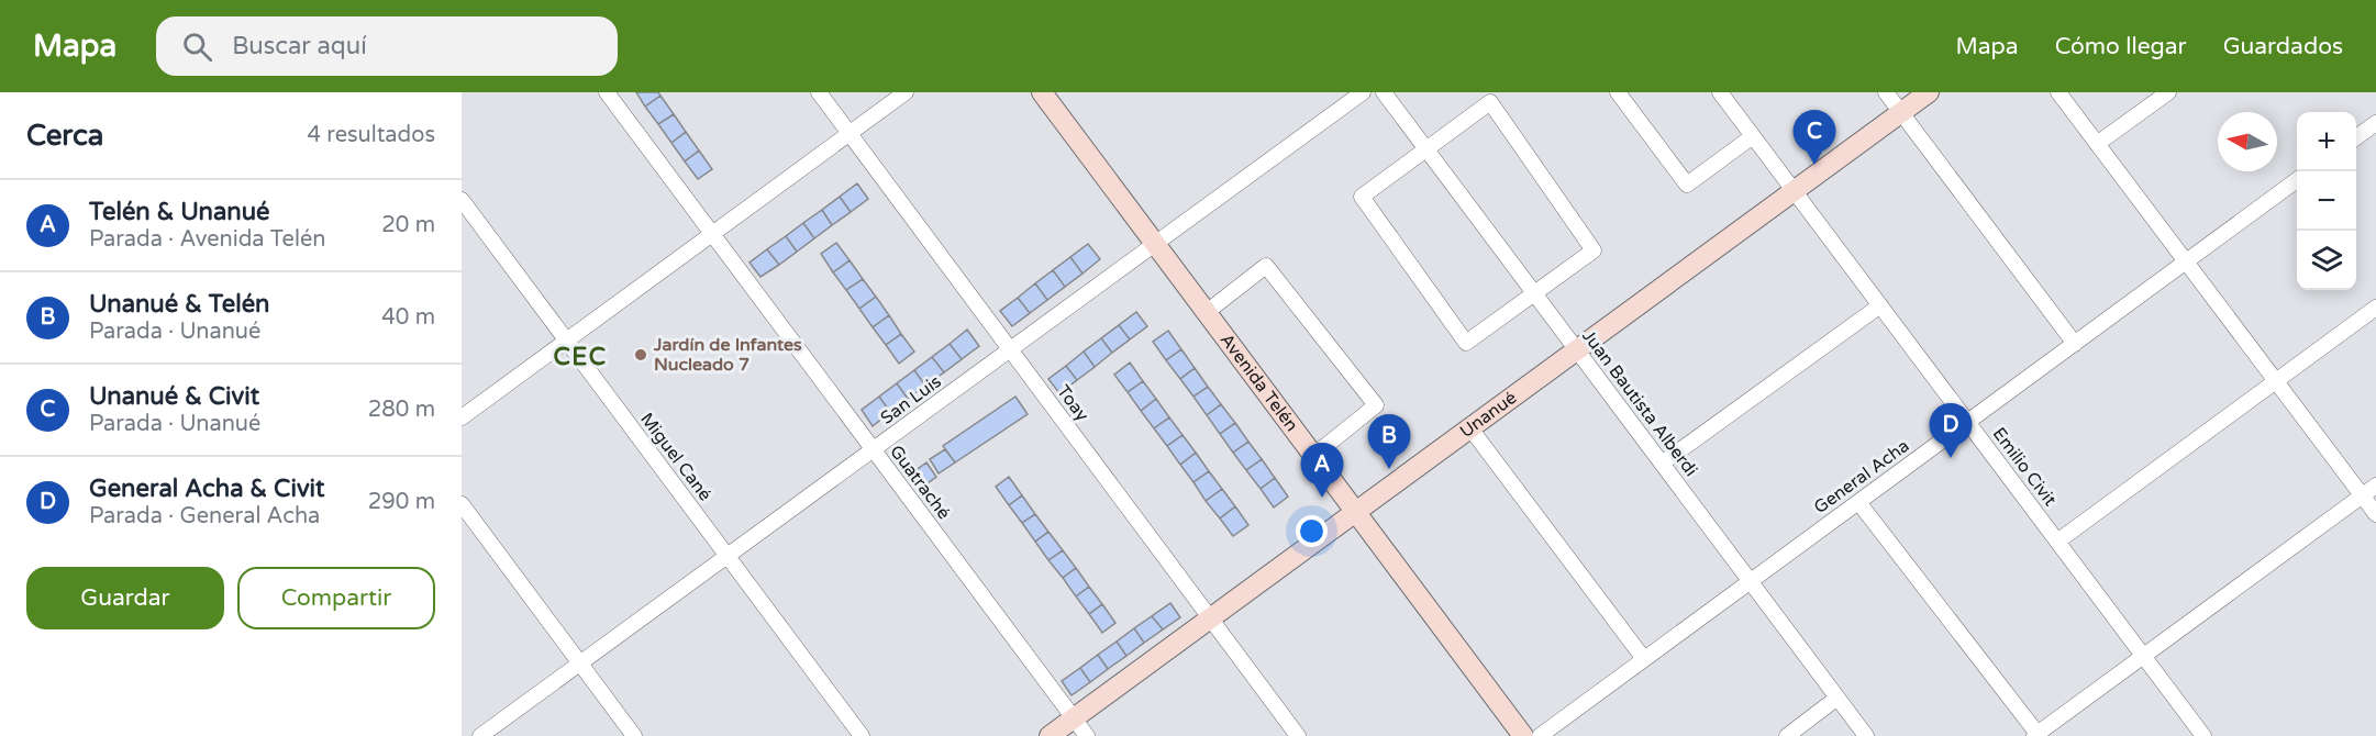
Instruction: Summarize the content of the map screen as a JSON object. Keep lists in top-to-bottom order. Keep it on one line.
{"streets":{"street":["Avenida Telén","San Luis","Toay","Juan Bautista Alberdi","Unanué","Miguel Cané","Emilio Civit","General Acha","Guatraché"]},"crossings":[["Avenida Telén","San Luis"],["Avenida Telén","Unanué"],["San Luis","Toay"],["San Luis","Miguel Cané"],["San Luis","Guatraché"],["Toay","Unanué"],["Juan Bautista Alberdi","Unanué"],["Juan Bautista Alberdi","General Acha"],["Unanué","Emilio Civit"],["Unanué","Guatraché"],["Emilio Civit","General Acha"]],"districts":["CEC"],"places":["Jardín de Infantes Nucleado 7"],"north":"left","page":{"header":"Mapa","search":"Buscar aquí","nav":["Mapa","Cómo llegar","Guardados"],"heading":["Cerca","4 resultados"],"pins":["C","D","B","A"],"map_buttons":["+","−"],"list":[{"mark":"A","name":"Telén & Unanué","note":"Parada · Avenida Telén","value":"20 m"},{"mark":"B","name":"Unanué & Telén","note":"Parada · Unanué","value":"40 m"},{"mark":"C","name":"Unanué & Civit","note":"Parada · Unanué","value":"280 m"},{"mark":"D","name":"General Acha & Civit","note":"Parada · General Acha","value":"290 m"}],"buttons":["Guardar","Compartir"]}}
